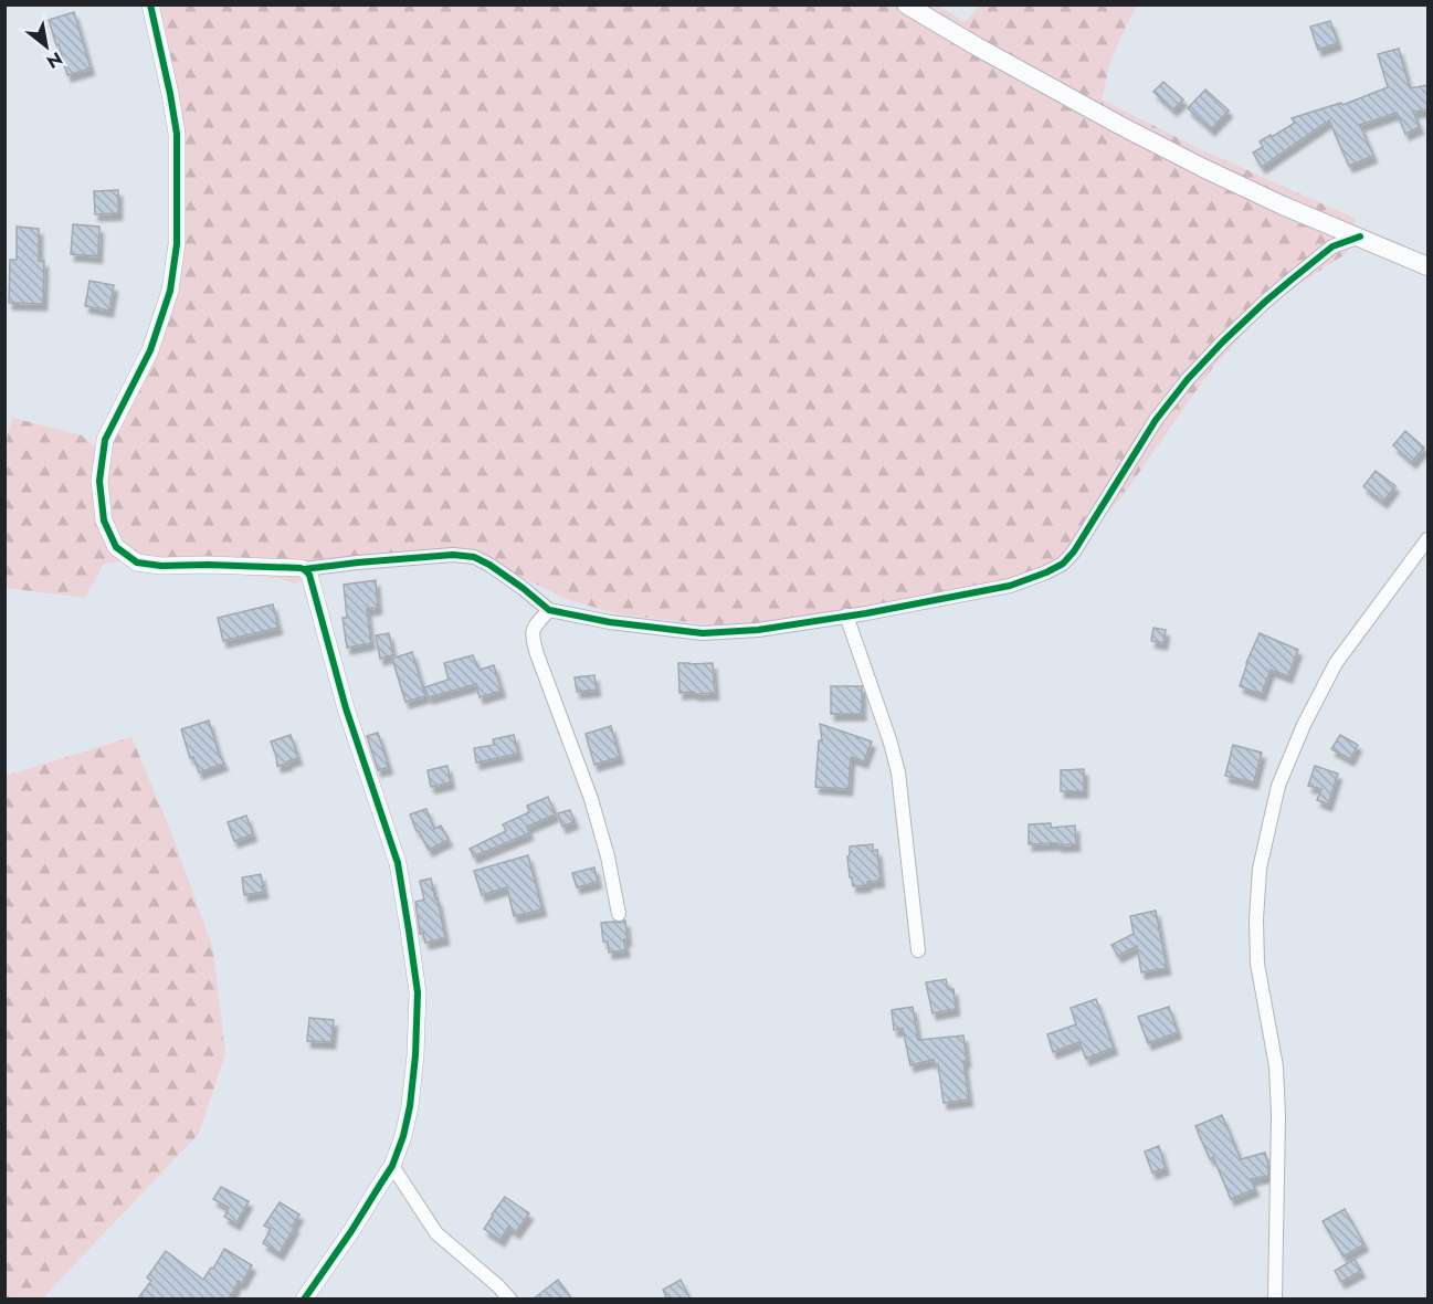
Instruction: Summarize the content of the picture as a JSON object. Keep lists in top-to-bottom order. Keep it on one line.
{"north":"bottom right"}
